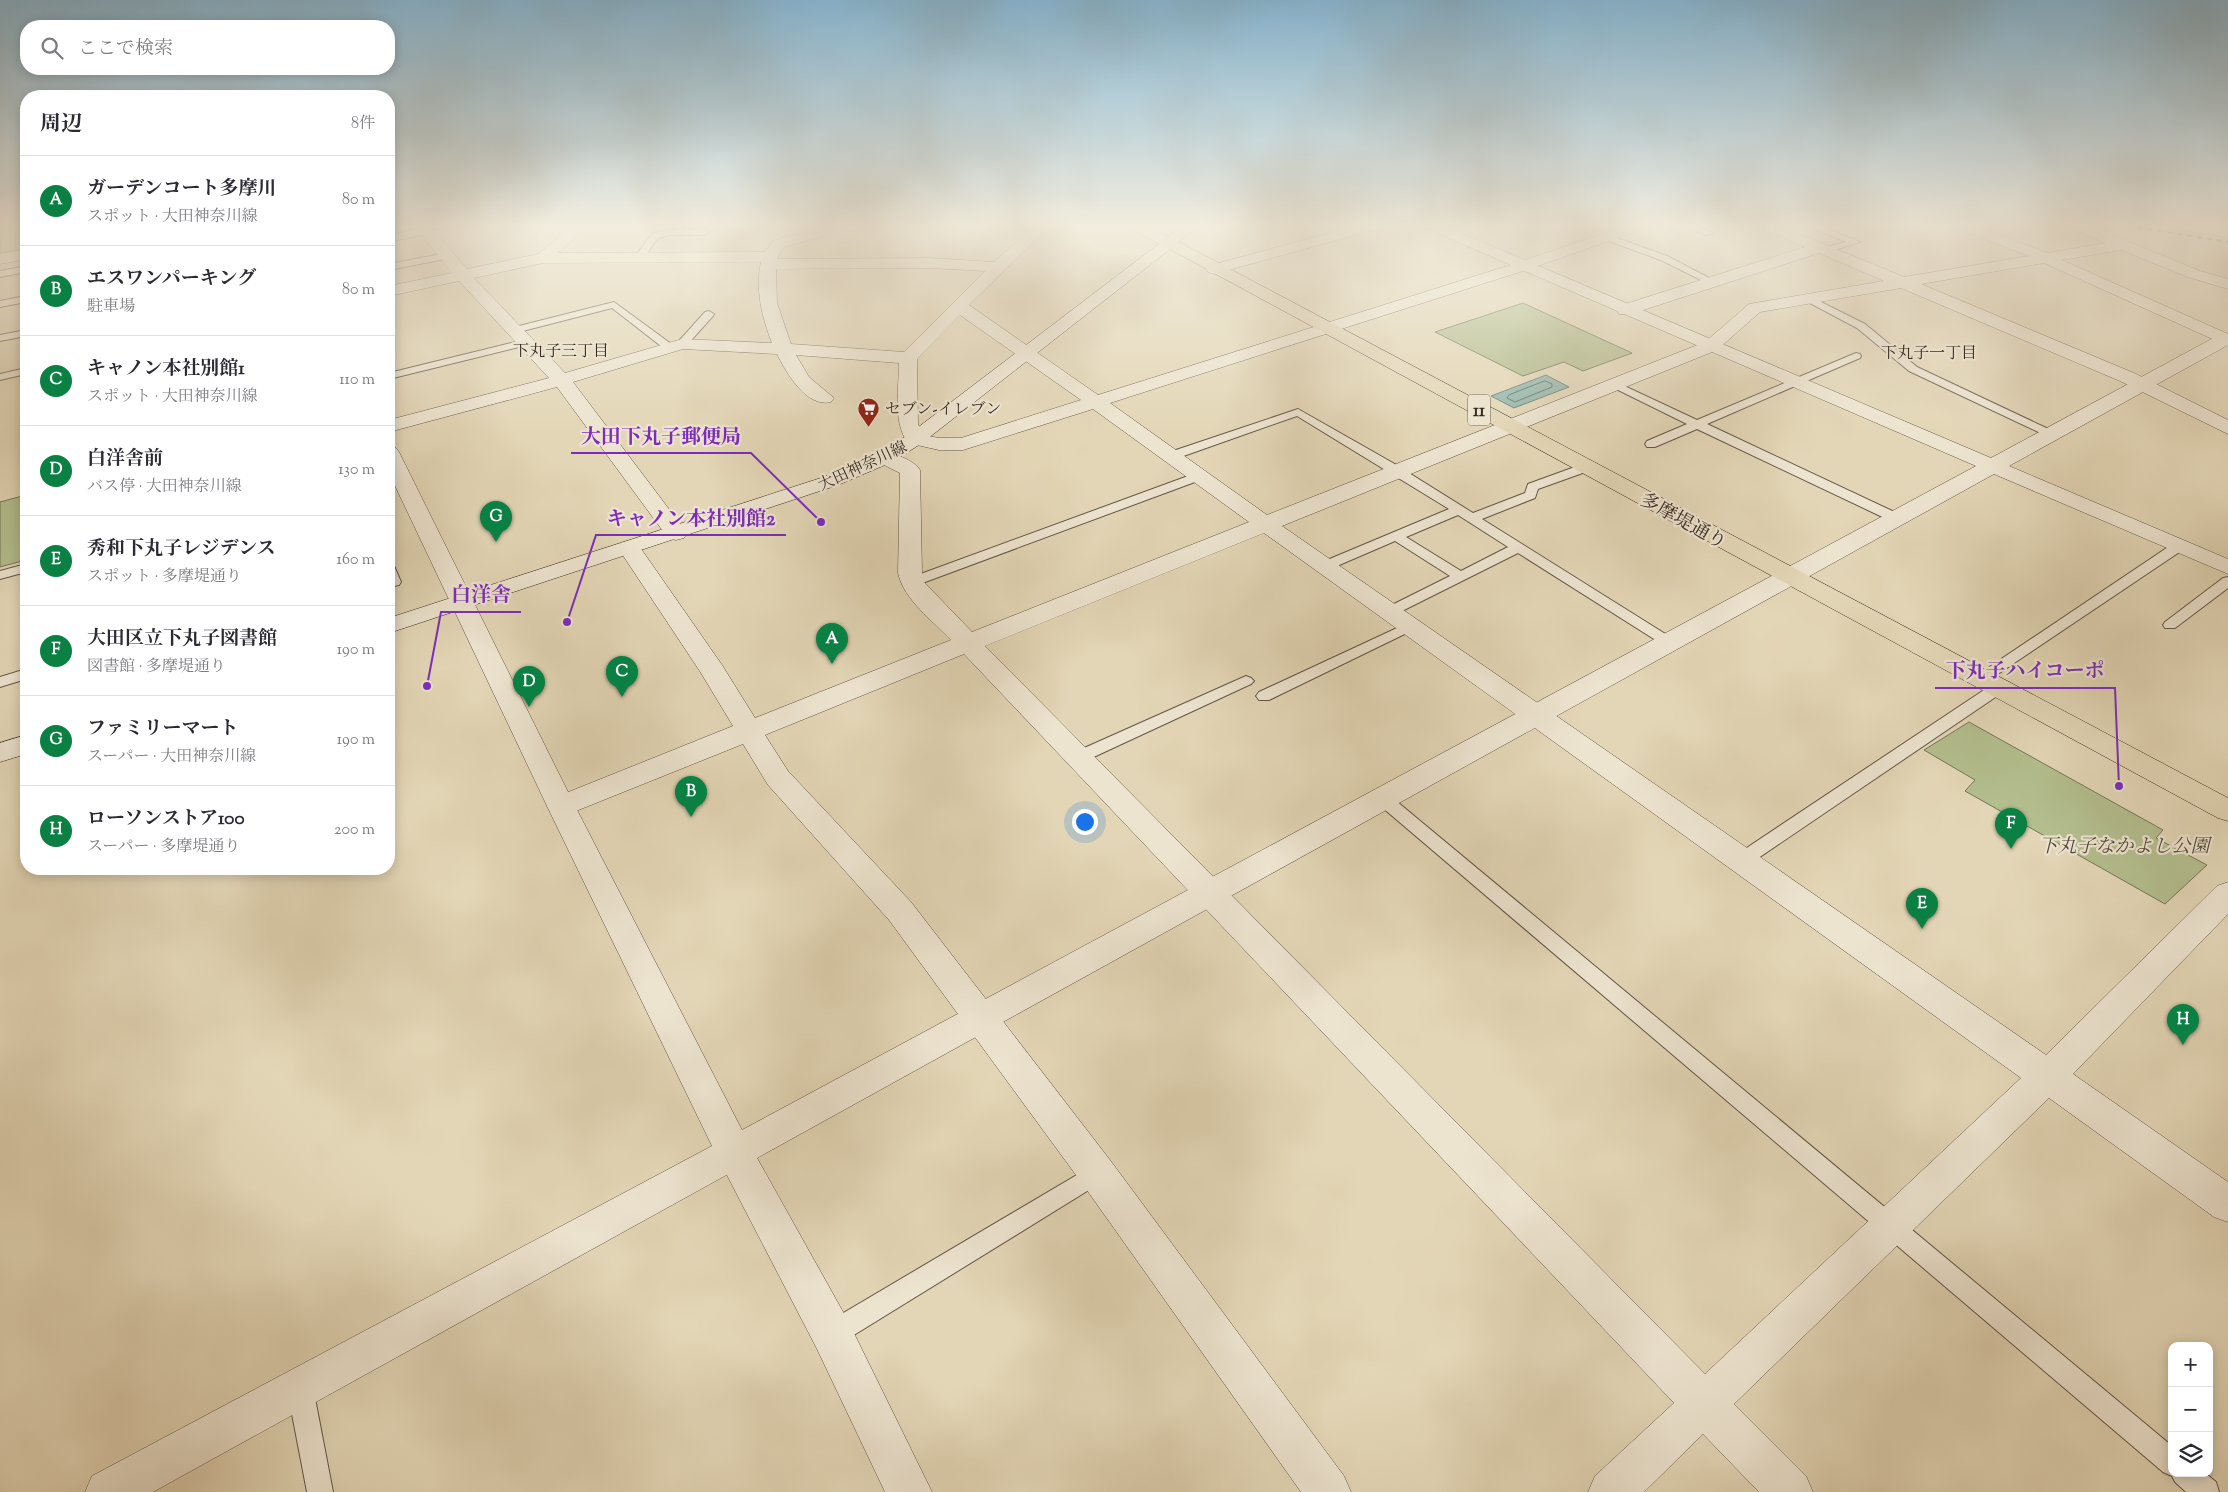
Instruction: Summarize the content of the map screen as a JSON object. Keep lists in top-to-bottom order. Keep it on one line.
{"streets":{"main road":["11","多摩堤通り"],"street":["大田神奈川線"]},"districts":["下丸子三丁目","下丸子一丁目"],"parks":["下丸子なかよし公園"],"places":{"supermarket":["セブン-イレブン"],"other":["大田下丸子郵便局","キャノン本社別館2","白洋舎","下丸子ハイコーポ"]},"page":{"search":"ここで検索","heading":["周辺","8件"],"list":[{"mark":"A","name":"ガーデンコート多摩川","note":"スポット · 大田神奈川線","value":"80 m"},{"mark":"B","name":"エスワンパーキング","note":"駐車場","value":"80 m"},{"mark":"C","name":"キャノン本社別館1","note":"スポット · 大田神奈川線","value":"110 m"},{"mark":"D","name":"白洋舎前","note":"バス停 · 大田神奈川線","value":"130 m"},{"mark":"E","name":"秀和下丸子レジデンス","note":"スポット · 多摩堤通り","value":"160 m"},{"mark":"F","name":"大田区立下丸子図書館","note":"図書館 · 多摩堤通り","value":"190 m"},{"mark":"G","name":"ファミリーマート","note":"スーパー · 大田神奈川線","value":"190 m"},{"mark":"H","name":"ローソンストア100","note":"スーパー · 多摩堤通り","value":"200 m"}],"pins":["G","A","C","D","B","F","E","H"],"map_buttons":["+","−"]}}
